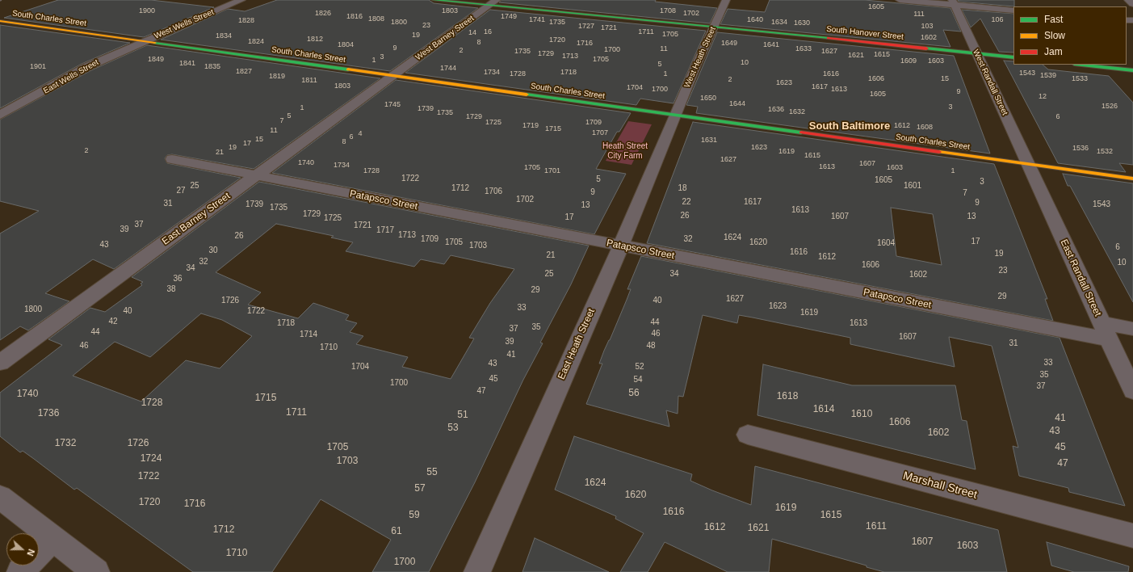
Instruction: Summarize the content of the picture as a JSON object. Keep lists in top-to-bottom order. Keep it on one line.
{"streets":{"street":["South Charles Street","West Wells Street","South Hanover Street","West Barney Street","West Heath Street","East Wells Street","West Randall Street","Patapsco Street","East Barney Street","East Randall Street","East Heath Street","Marshall Street"]},"crossings":[["South Charles Street","West Wells Street"],["South Charles Street","West Barney Street"],["South Charles Street","West Heath Street"],["South Charles Street","East Wells Street"],["South Charles Street","West Randall Street"],["South Charles Street","East Barney Street"],["South Charles Street","East Randall Street"],["South Charles Street","East Heath Street"],["West Wells Street","East Wells Street"],["South Hanover Street","West Barney Street"],["South Hanover Street","West Heath Street"],["South Hanover Street","West Randall Street"],["West Barney Street","East Barney Street"],["West Heath Street","East Heath Street"],["West Randall Street","East Randall Street"],["Patapsco Street","East Barney Street"],["Patapsco Street","East Randall Street"],["Patapsco Street","East Heath Street"]],"districts":["South Baltimore"],"parks":["Heath Street City Farm"],"house_numbers":["1605","1900","1803","1708","1826","1702","111","1816","1749","1808","1741","1640","106","1828","1800","1735","1634","1630","23","1727","103","1721","16","1711","14","1705","19","1834","1602","1812","1720","1824","8","1716","1649","1804","1641","9","11","1633","1700","2","1735","1627","1729","1615","1621","1713","3","1849","1705","1","1609","1603","10","1841","5","1901","1835","1744","1827","1734","1718","1543","1728","1","1616","1539","1819","1606","15","1533","2","1811","1623","1803","1617","1704","1700","1613","9","1605","12","1650","1644","1745","1526","3","1","1739","1636","1632","1735","5","1729","6","7","1725","1709","1719","1612","1608","1715","11","1707","4","6","15","1631","8","17","19","1623","1536","2","1619","1532","21","1615","1627","1740","1607","1734","1613","1705","1603","1728","1701","1","1722","5","1605","3","25","1601","1712","18","27","1706","9","7","1702","22","1617","9","31","1739","1543","13","1735","1613","1729","26","1607","13","17","1725","37","1721","39","1717","1713","26","1624","1709","32","17","1705","1620","1604","43","1703","6","30","1616","19","21","1612","32","10","1606","34","23","25","34","1602","36","38","29","29","1627","1726","40","1623","33","1800","40","1722","1619","42","44","1718","1613","35","37","44","46","1714","1607","39","31","46","48","1710","41","33","43","1704","52","35","45","54","1700","37","47","56","1740","1618","1715","1728","1614","1711","1736","1610","51","41","1606","53","43","1602","1732","1726","1705","45","1724","1703","47","55","1722","1624","57","1620","1720","1716","1619","1616","59","1615","1611","1612","1621","1712","61","1607","1603","1710","1700"],"legend":["Fast","Slow","Jam"],"north":"right"}
